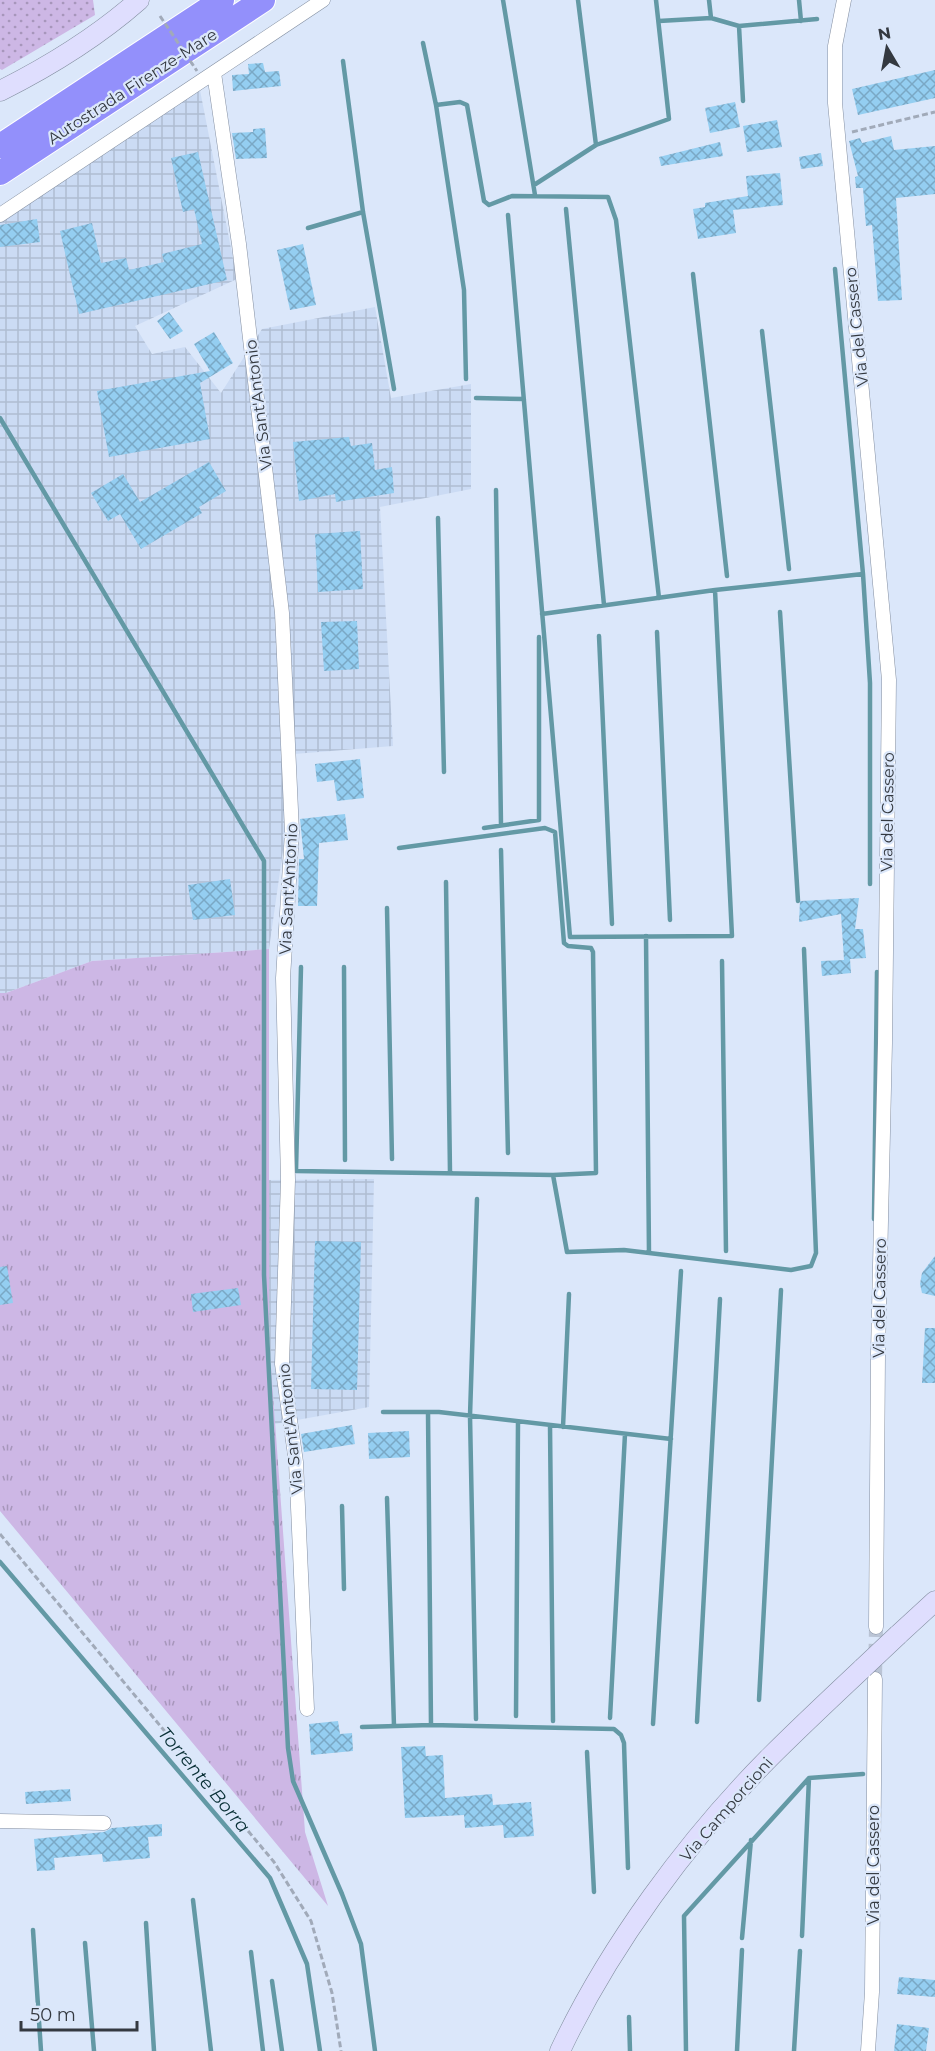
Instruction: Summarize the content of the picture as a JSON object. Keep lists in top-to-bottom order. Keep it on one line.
{"streets":{"highway":["Autostrada Firenze-Mare"],"main road":["Via Camporcioni"],"street":["Via del Cassero","Via Sant'Antonio"]},"crossings":[["Via del Cassero","Via Camporcioni"]],"water":["Torrente Borra"],"scale_bar":"50 m","north":"top"}
